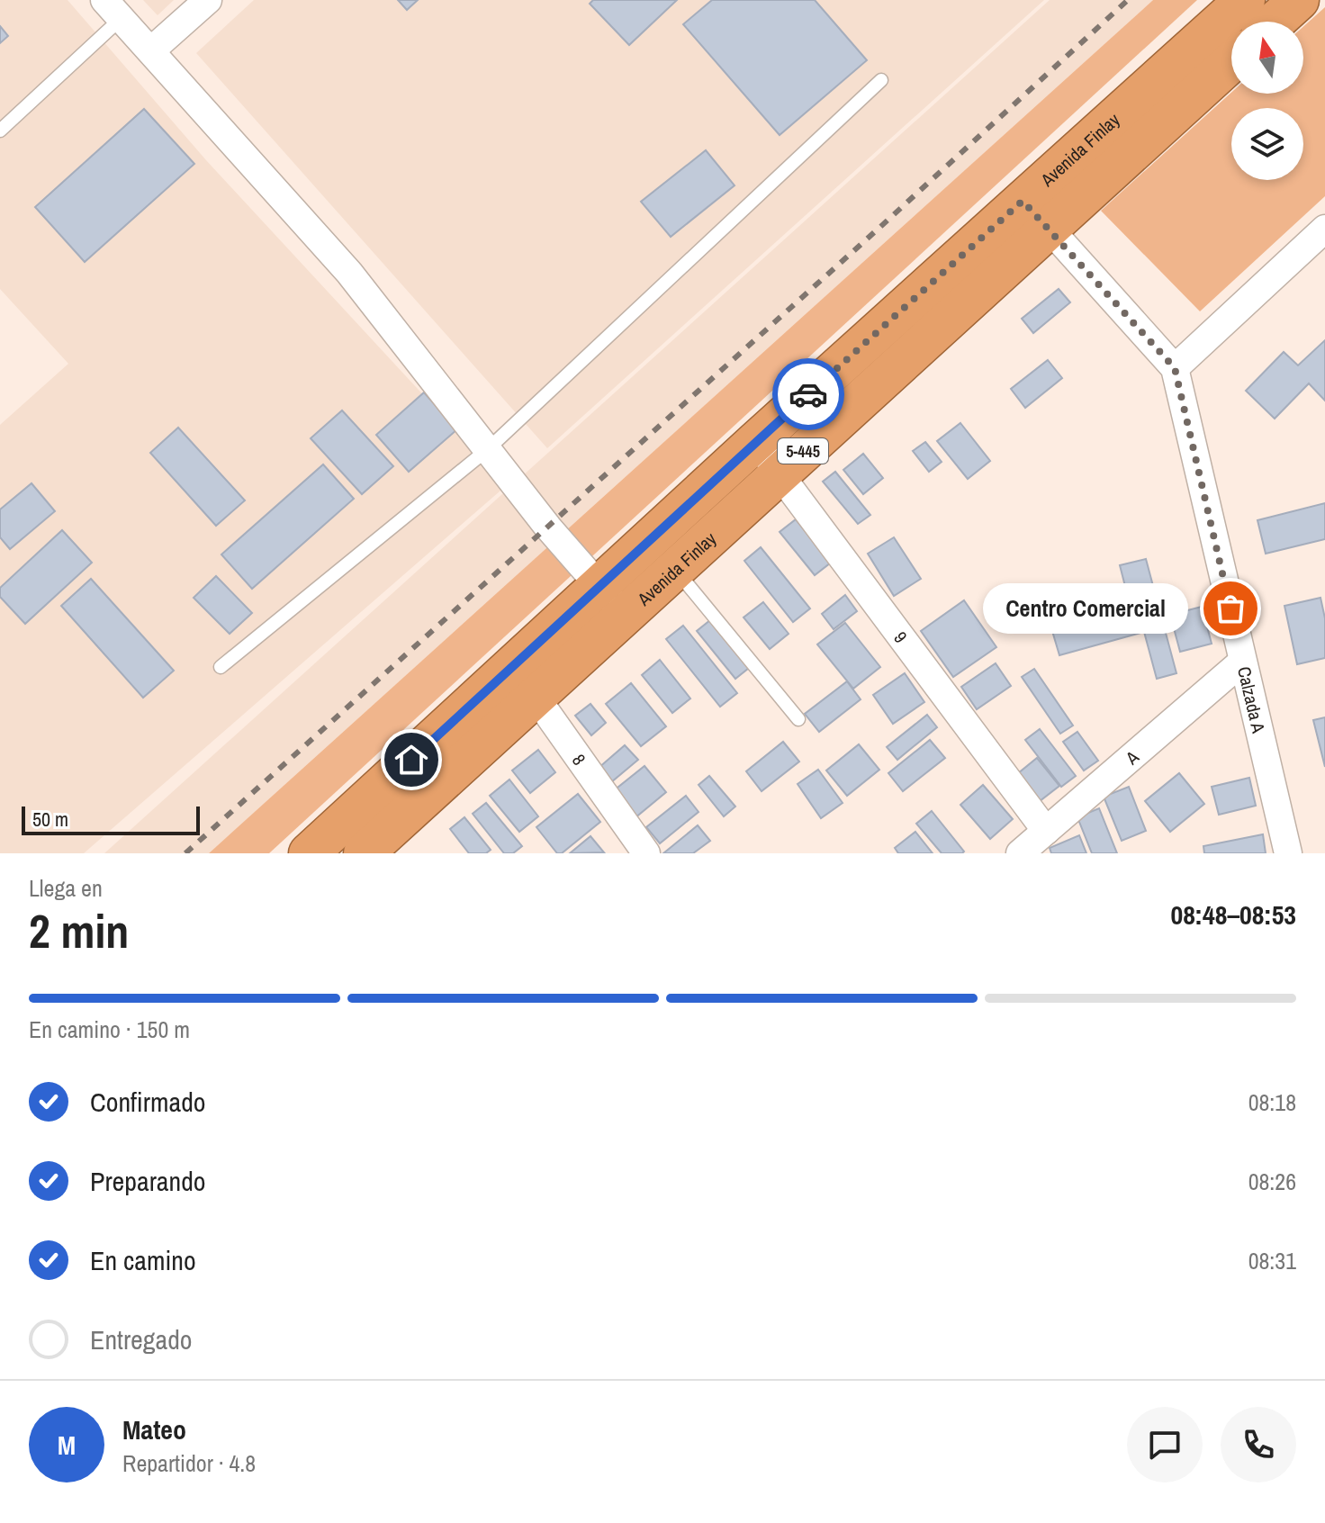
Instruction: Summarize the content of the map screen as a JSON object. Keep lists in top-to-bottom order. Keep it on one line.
{"streets":{"highway":["Avenida Finlay","5-445"],"street":["9","Calzada A","A","8"]},"crossings":[["Avenida Finlay","9"],["Avenida Finlay","8"],["9","A"],["Calzada A","A"]],"places":["Centro Comercial"],"scale_bar":"50 m","north":"top","page":{"bubble":"Centro Comercial","scale":"50 m","heading":["2 min","Llega en","08:48–08:53"],"panel":["Mateo","Repartidor · 4.8"],"bar":"En camino · 150 m","list":[["Confirmado","08:18"],["Preparando","08:26"],["En camino","08:31"],"Entregado"],"round":"M"}}
